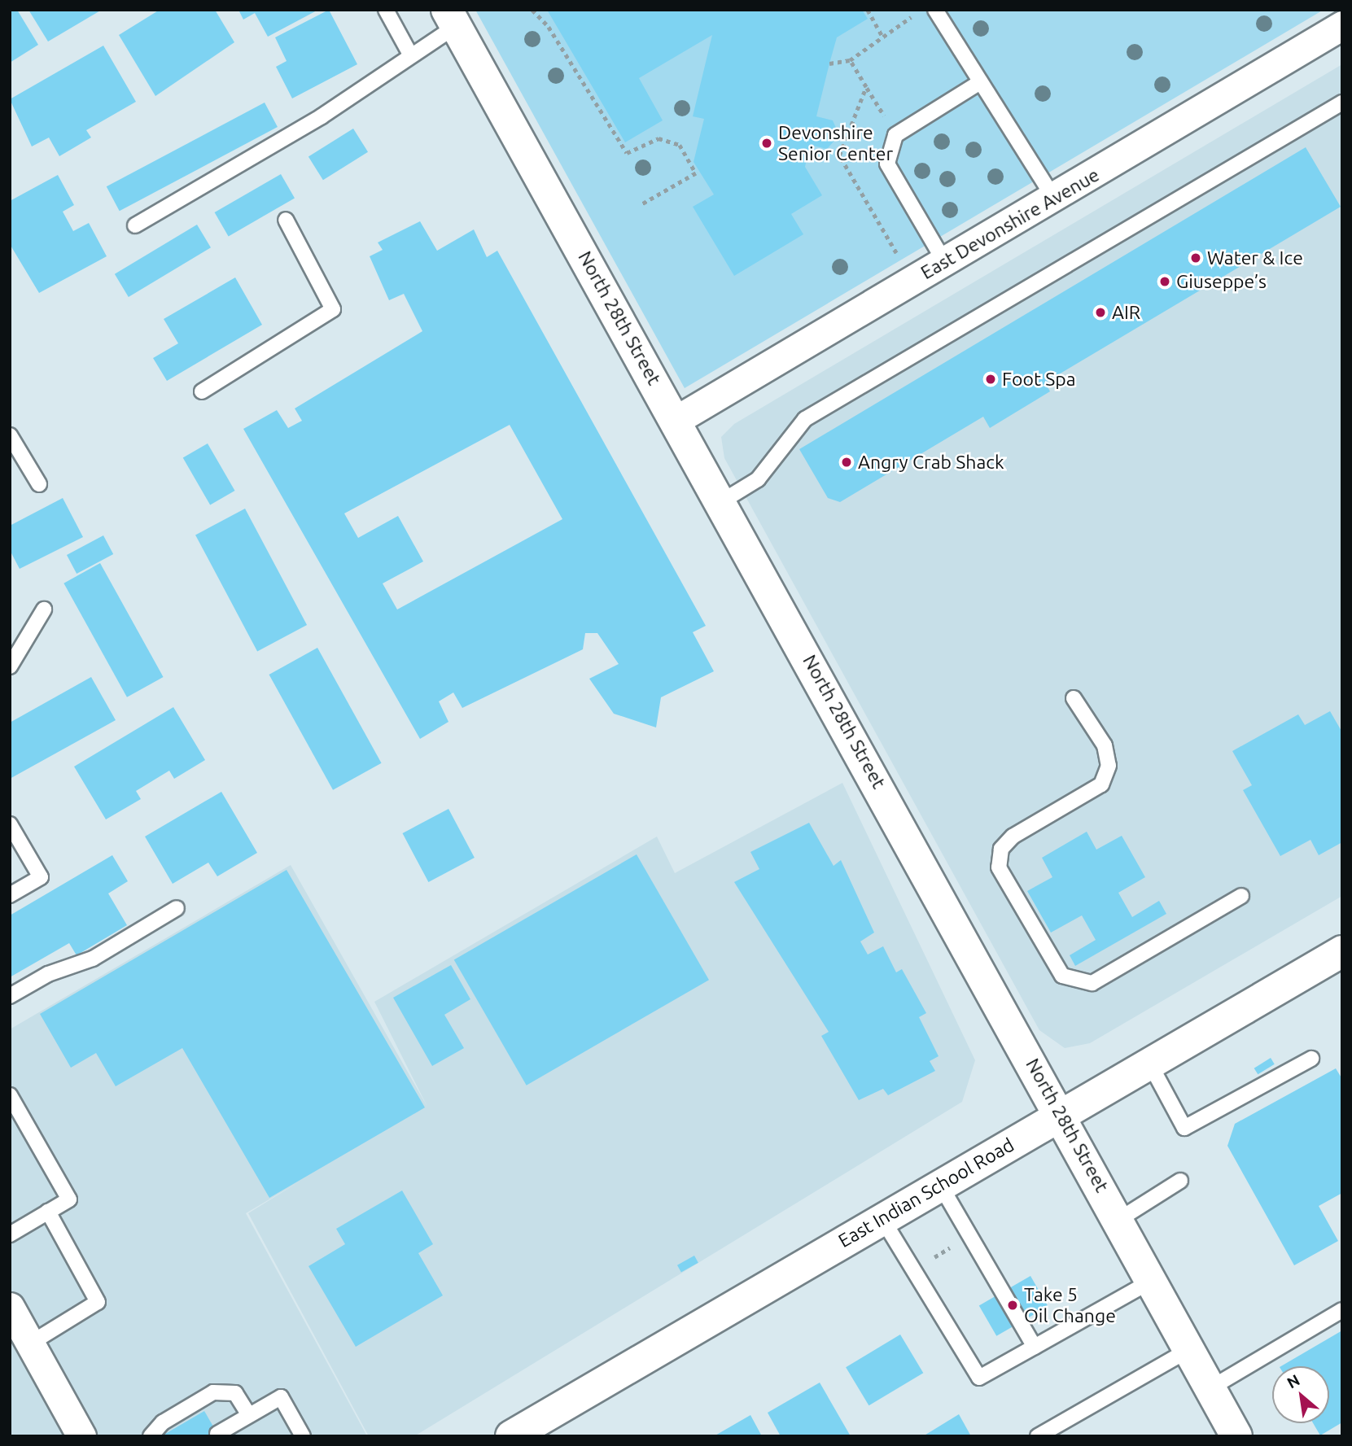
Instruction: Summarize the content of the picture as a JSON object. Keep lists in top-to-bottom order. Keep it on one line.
{"streets":{"street":["East Devonshire Avenue","North 28th Street","East Indian School Road"]},"crossings":[["East Devonshire Avenue","North 28th Street"],["North 28th Street","East Indian School Road"]],"places":["Devonshire Senior Center","Water & Ice","Giuseppe’s","AIR","Foot Spa","Angry Crab Shack","Take 5 Oil Change"],"north":"top left"}
